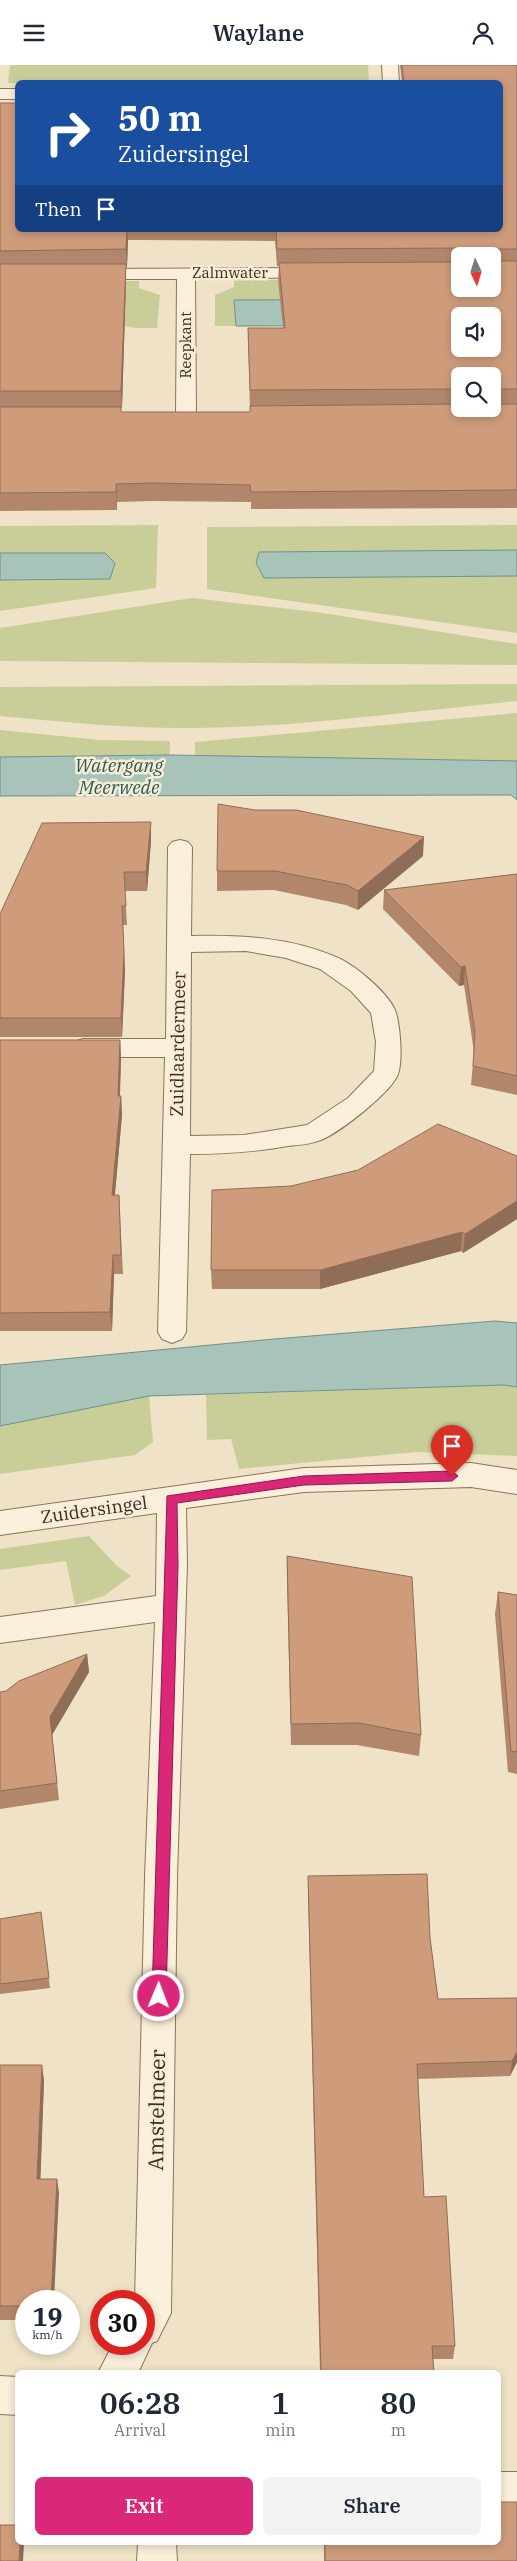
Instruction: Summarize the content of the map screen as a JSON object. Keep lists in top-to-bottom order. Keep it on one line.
{"streets":{"street":["Zalmwater","Reepkant","Zuidlaardermeer","Zuidersingel","Amstelmeer"]},"crossings":[["Zalmwater","Reepkant"],["Zuidersingel","Amstelmeer"]],"water":["Watergang Meerwede"],"north":"bottom","page":{"header":"Waylane","turn":["50 m","Zuidersingel"],"then":"Then","speed":"19 km/h","limit":"30","eta":["06:28","Arrival","1","min","80","m"],"buttons":["Exit","Share"]}}
